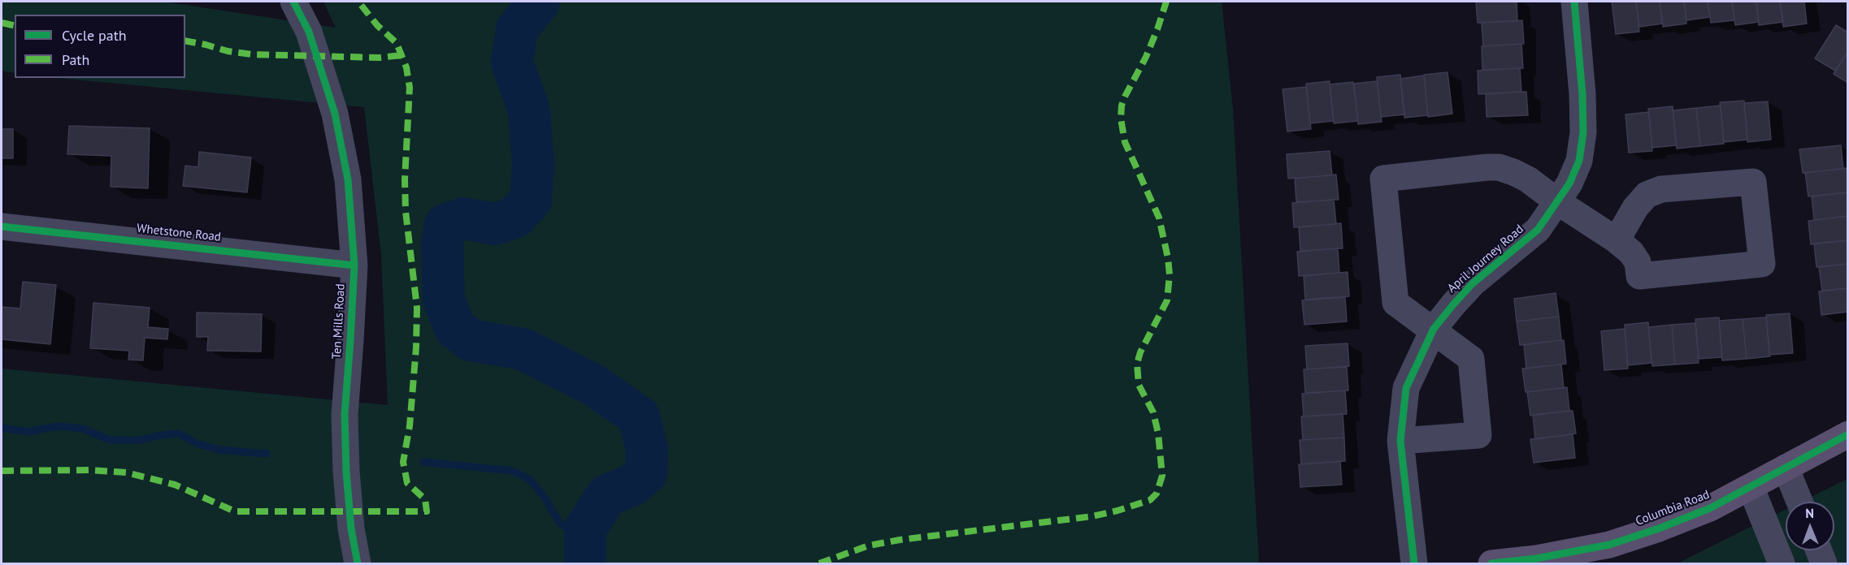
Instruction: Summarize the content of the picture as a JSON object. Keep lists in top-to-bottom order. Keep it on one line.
{"streets":{"main road":["Columbia Road"],"street":["Whetstone Road","April Journey Road","Ten Mills Road"]},"crossings":[["Whetstone Road","Ten Mills Road"]],"legend":["Cycle path","Path"],"north":"top"}
